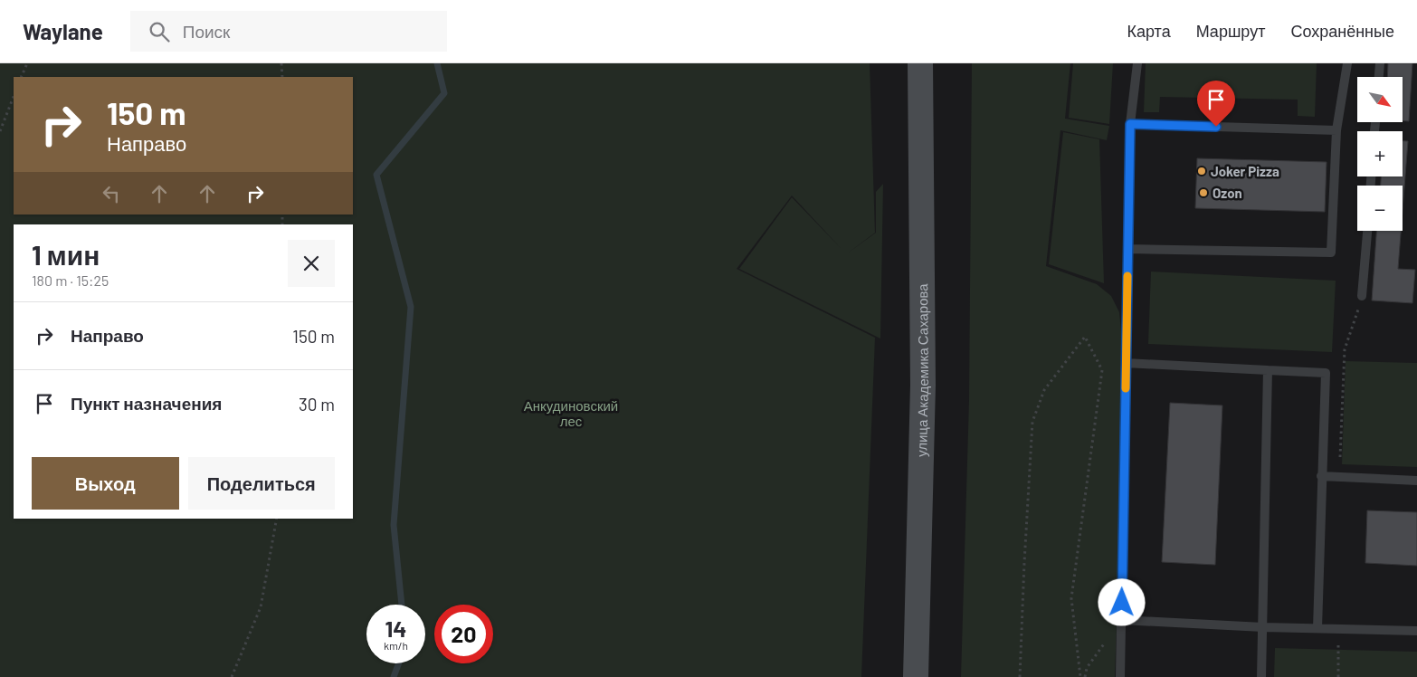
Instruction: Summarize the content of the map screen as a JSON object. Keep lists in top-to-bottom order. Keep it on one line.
{"streets":{"main road":["улица Академика Сахарова"]},"parks":["Анкудиновский лес"],"places":["Joker Pizza","Ozon"],"north":"bottom right","page":{"header":"Waylane","search":"Поиск","nav":["Карта","Маршрут","Сохранённые"],"map_buttons":["+","−"],"turn":["150 m","Направо"],"heading":["1 мин","180 m · 15:25"],"list":[{"name":"Направо","value":"150 m"},{"name":"Пункт назначения","value":"30 m"}],"buttons":["Выход","Поделиться"],"speed":"14 km/h","limit":"20"}}
